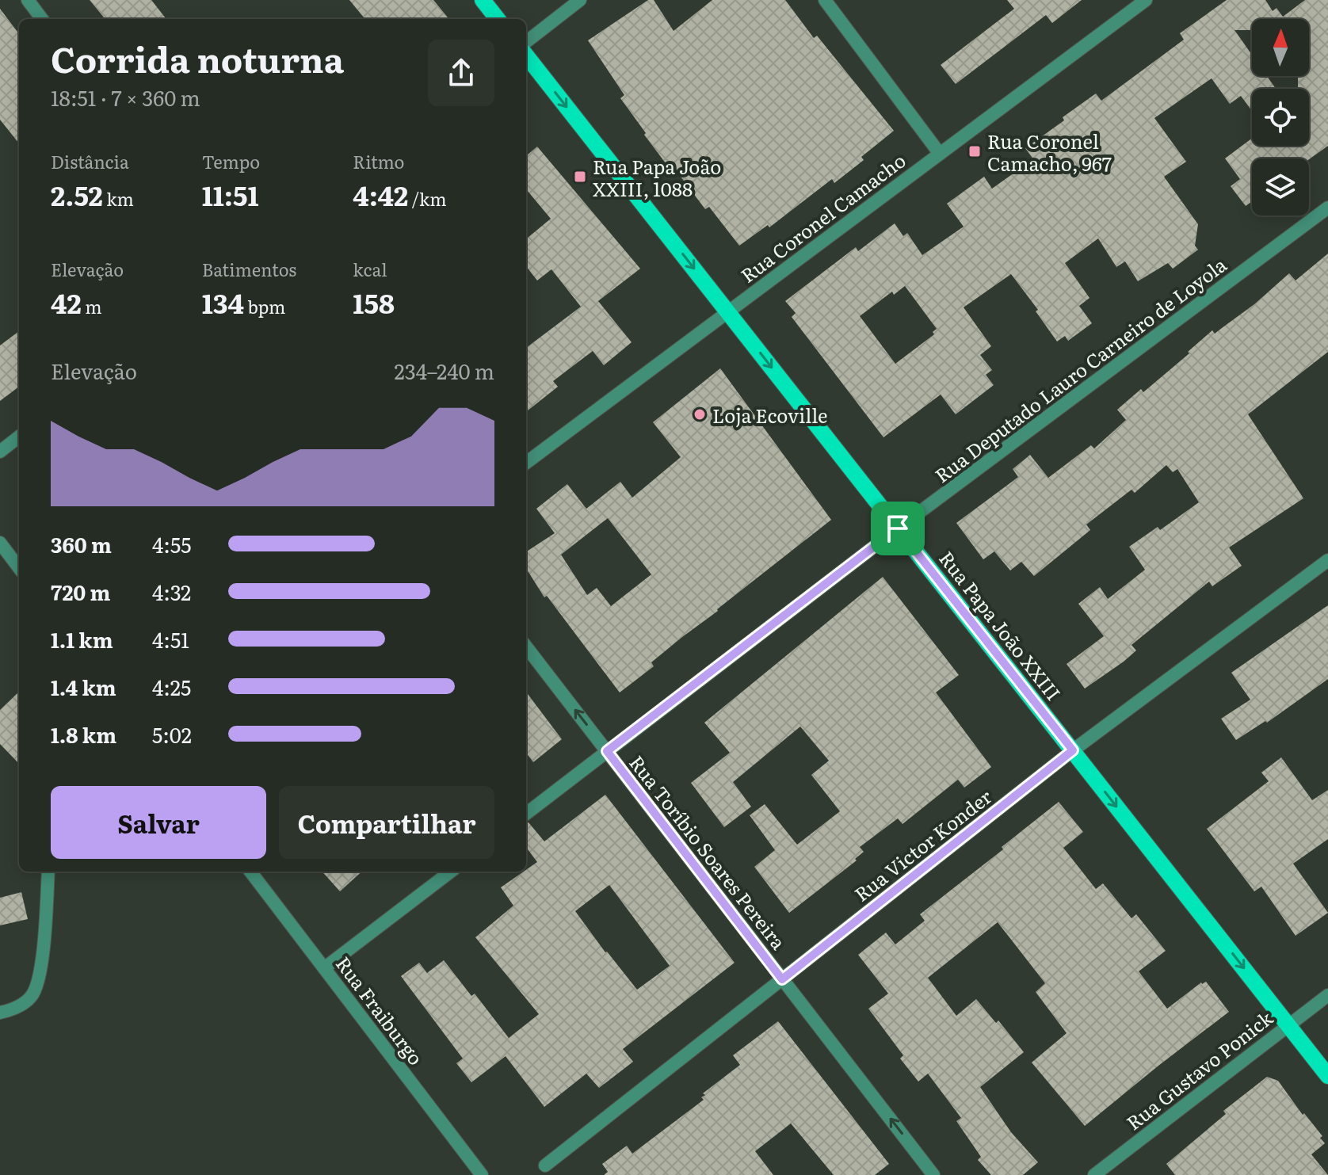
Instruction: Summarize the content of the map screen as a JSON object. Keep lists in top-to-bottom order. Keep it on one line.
{"streets":{"main road":["Rua Papa João XXIII"],"street":["Rua Coronel Camacho","Rua Deputado Lauro Carneiro de Loyola","Rua Victor Konder","Rua Toríbio Soares Pereira","Rua Fraiburgo","Rua Gustavo Ponick"]},"crossings":[["Rua Coronel Camacho","Rua Papa João XXIII"],["Rua Deputado Lauro Carneiro de Loyola","Rua Papa João XXIII"],["Rua Deputado Lauro Carneiro de Loyola","Rua Toríbio Soares Pereira"],["Rua Papa João XXIII","Rua Victor Konder"],["Rua Papa João XXIII","Rua Gustavo Ponick"],["Rua Victor Konder","Rua Toríbio Soares Pereira"]],"one_way":["Rua Papa João XXIII","Rua Toríbio Soares Pereira"],"places":{"transit":["Rua Coronel Camacho, 967","Rua Papa João XXIII, 1088"],"other":["Loja Ecoville"]},"north":"top","page":{"heading":["Corrida noturna","18:51 · 7 × 360 m"],"stats":[["Distância","2.52 km"],["Tempo","11:51"],["Ritmo","4:42 /km"],["Elevação","42 m"],["Batimentos","134 bpm"],["kcal","158"]],"chart":["Elevação","234–240 m"],"list":[{"name":"360 m","note":"4:55"},{"name":"720 m","note":"4:32"},{"name":"1.1 km","note":"4:51"},{"name":"1.4 km","note":"4:25"},{"name":"1.8 km","note":"5:02"}],"buttons":["Salvar","Compartilhar"]}}
